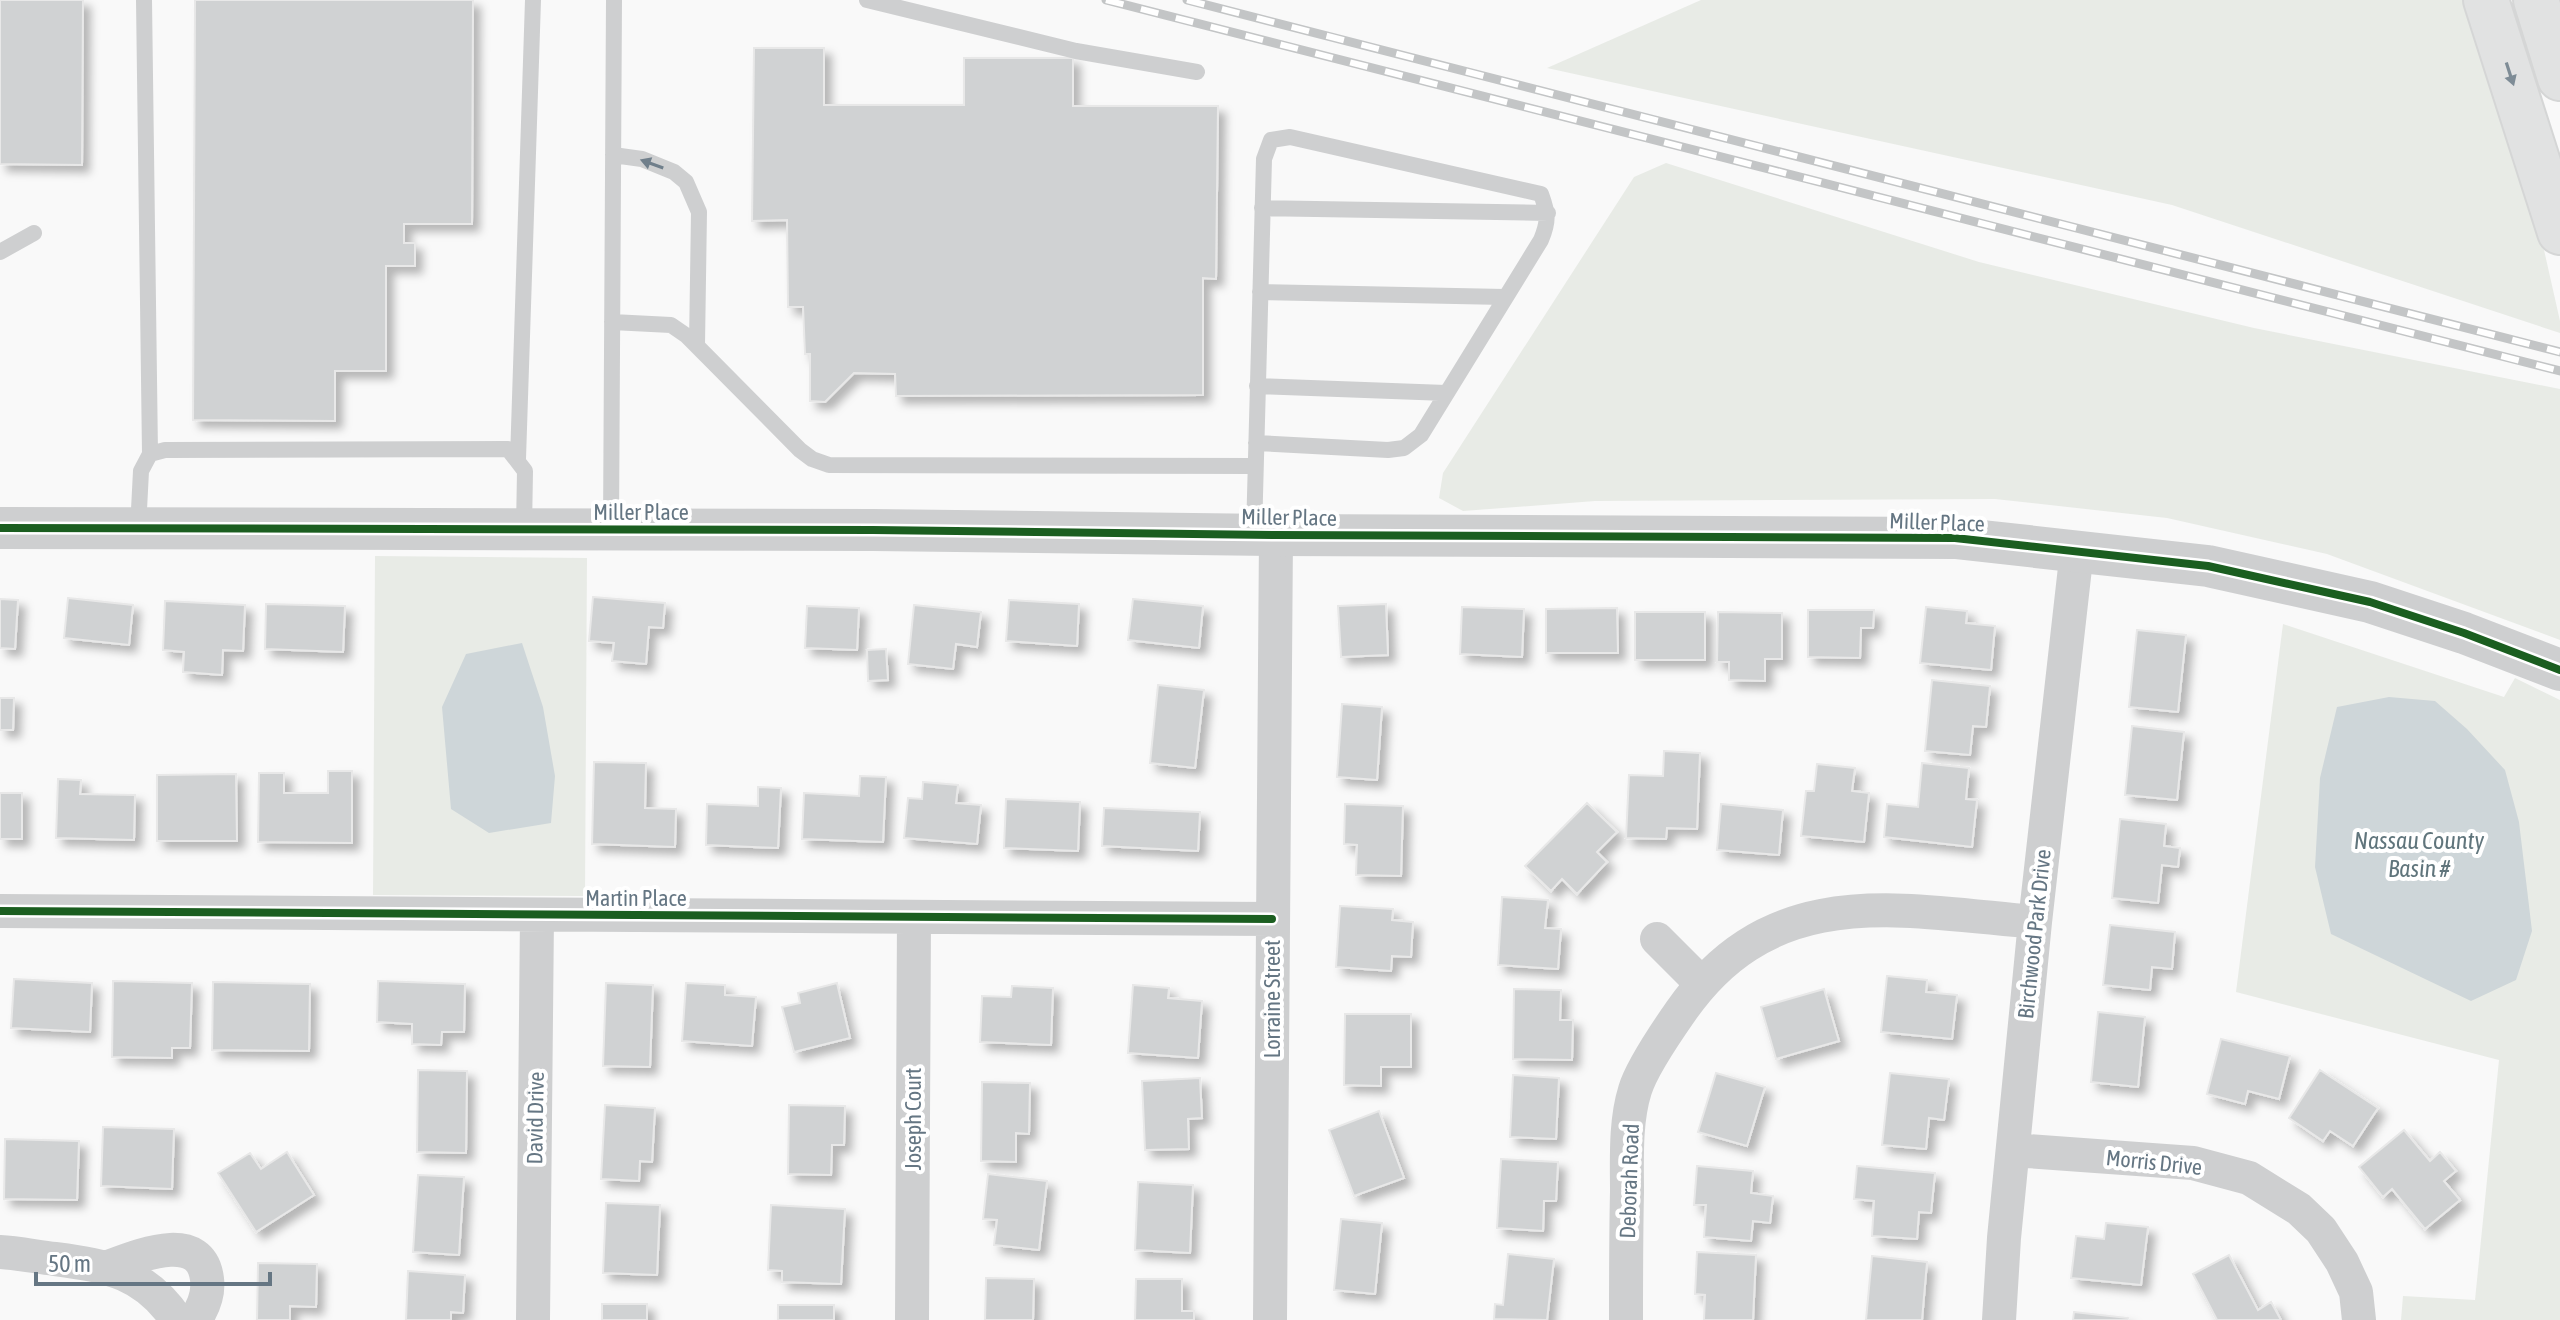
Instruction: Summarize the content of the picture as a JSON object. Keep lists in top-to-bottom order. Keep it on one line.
{"streets":{"street":["Miller Place","Martin Place","Birchwood Park Drive","Lorraine Street","David Drive","Joseph Court","Morris Drive","Deborah Road"]},"crossings":[["Miller Place","Birchwood Park Drive"],["Miller Place","Lorraine Street"],["Martin Place","Lorraine Street"],["Martin Place","David Drive"],["Martin Place","Joseph Court"],["Birchwood Park Drive","Morris Drive"],["Birchwood Park Drive","Deborah Road"]],"water":["Nassau County Basin #"],"scale_bar":"50 m"}
